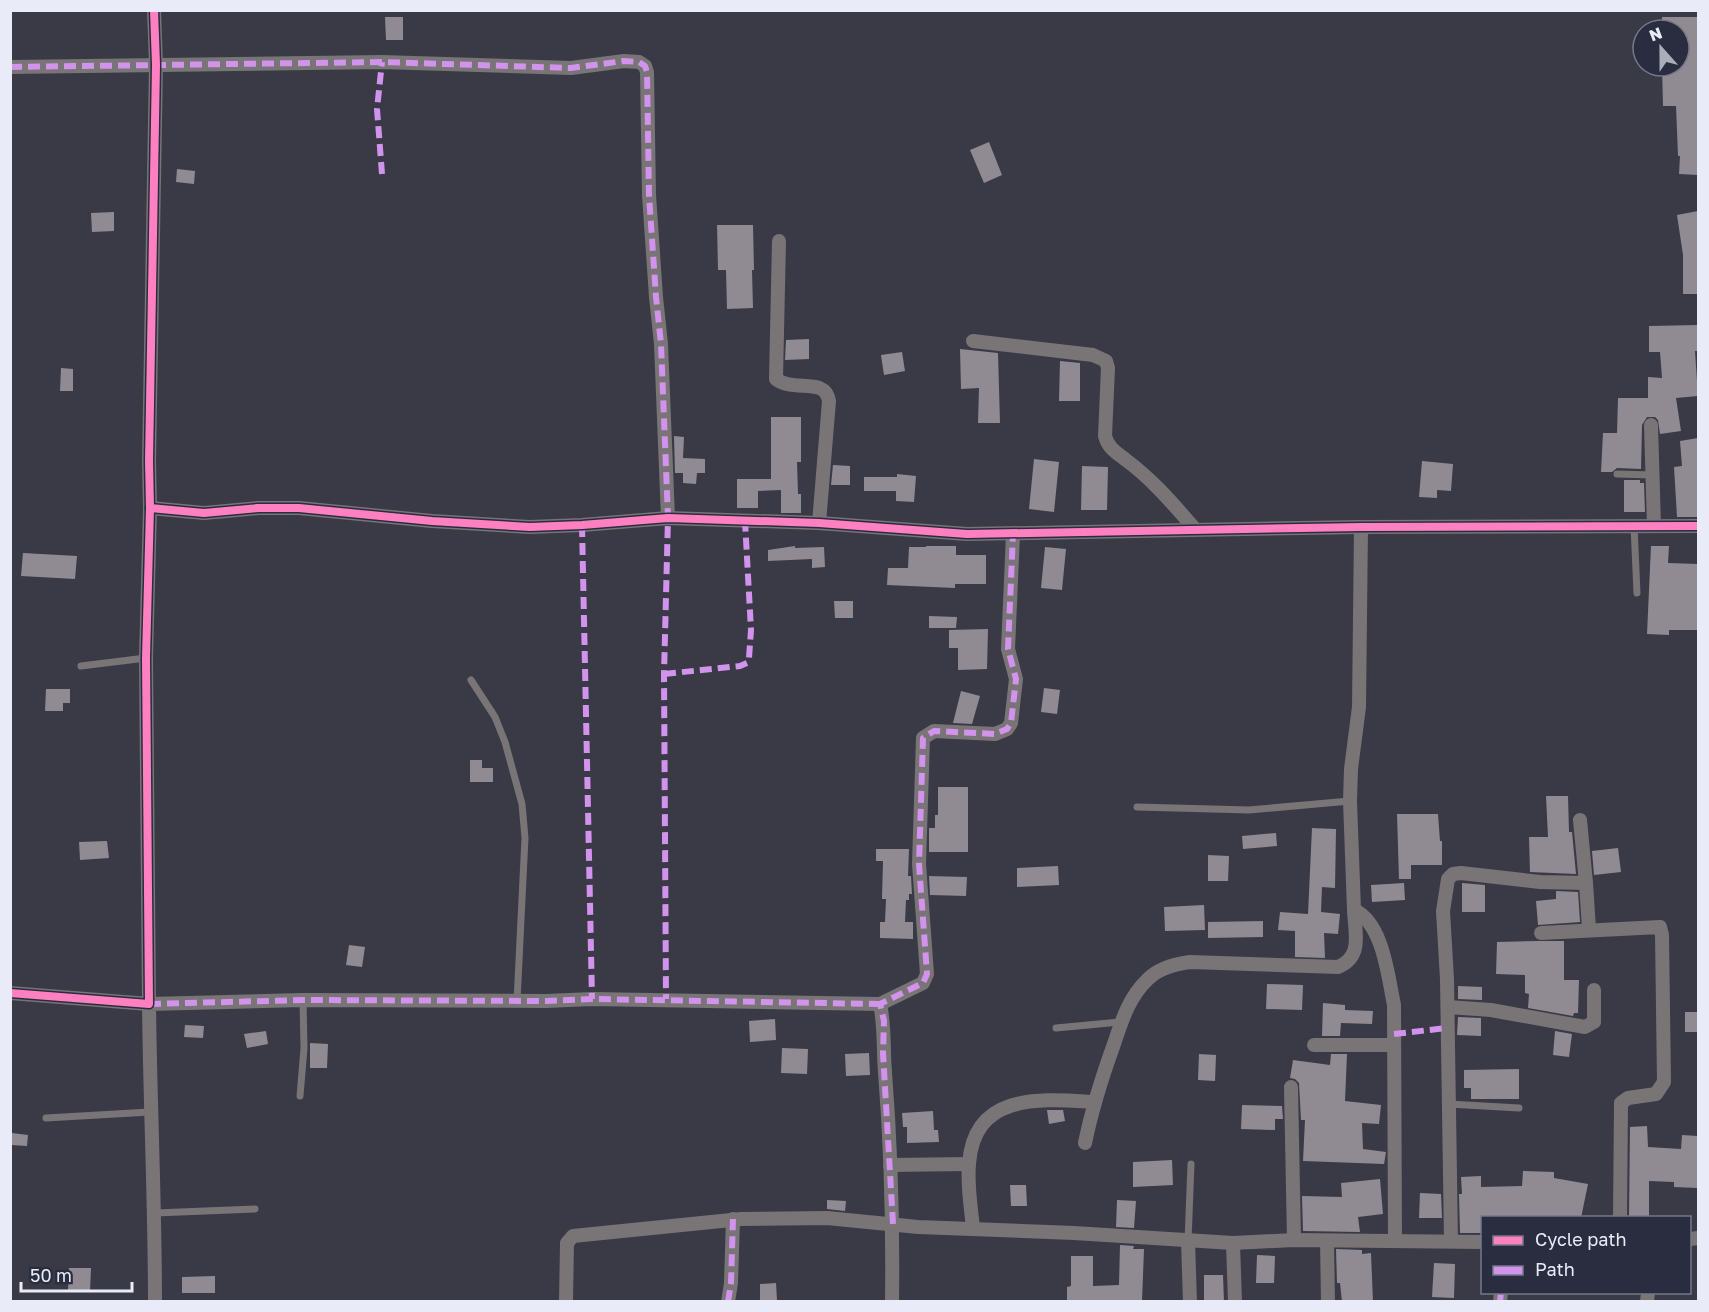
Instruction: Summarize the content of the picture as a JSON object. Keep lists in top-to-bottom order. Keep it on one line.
{"legend":["Cycle path","Path"],"scale_bar":"50 m","north":"top"}
